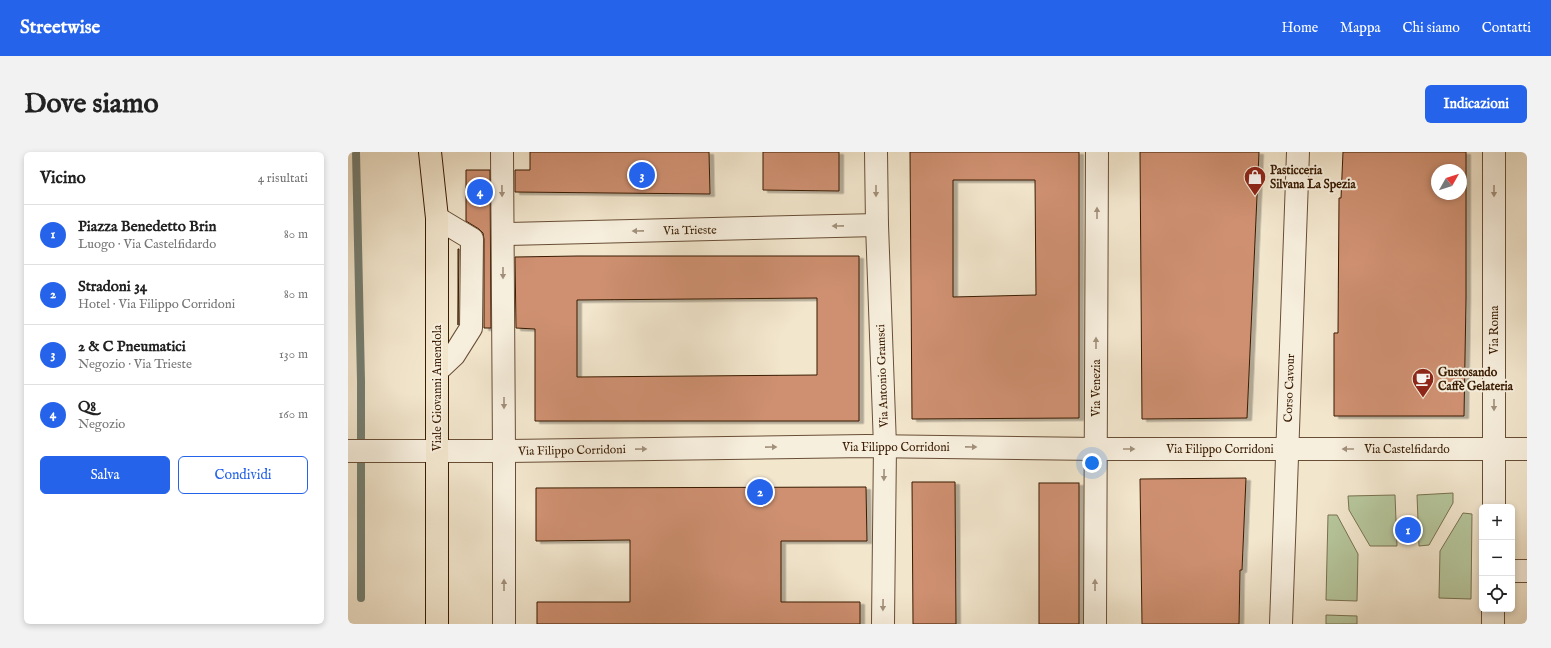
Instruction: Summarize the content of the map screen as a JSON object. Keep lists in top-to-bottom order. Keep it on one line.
{"streets":{"main road":["Viale Giovanni Amendola"],"street":["Via Trieste","Via Roma","Via Antonio Gramsci","Via Venezia","Corso Cavour","Via Filippo Corridoni","Via Castelfidardo"]},"crossings":[["Via Trieste","Via Antonio Gramsci"],["Via Roma","Via Castelfidardo"],["Via Antonio Gramsci","Via Filippo Corridoni"],["Viale Giovanni Amendola","Via Filippo Corridoni"],["Via Venezia","Via Filippo Corridoni"],["Corso Cavour","Via Filippo Corridoni"],["Corso Cavour","Via Castelfidardo"],["Via Filippo Corridoni","Via Castelfidardo"]],"one_way":["Via Trieste","Via Roma","Via Antonio Gramsci","Via Venezia","Via Filippo Corridoni","Via Castelfidardo"],"places":{"shop":["Pasticceria Silvana La Spezia"],"cafe":["Gustosando Caffè Gelateria"]},"north":"top right","page":{"header":"Streetwise","nav":["Home","Mappa","Chi siamo","Contatti"],"buttons":["Indicazioni",["Salva","Condividi"]],"title":"Dove siamo","heading":["Vicino","4 risultati"],"pins":["3","4","2","1"],"list":[{"mark":"1","name":"Piazza Benedetto Brin","note":"Luogo · Via Castelfidardo","value":"80 m"},{"mark":"2","name":"Stradoni 34","note":"Hotel · Via Filippo Corridoni","value":"80 m"},{"mark":"3","name":"2 & C Pneumatici","note":"Negozio · Via Trieste","value":"130 m"},{"mark":"4","name":"Q8","note":"Negozio","value":"160 m"}],"map_buttons":["+","−"]}}
